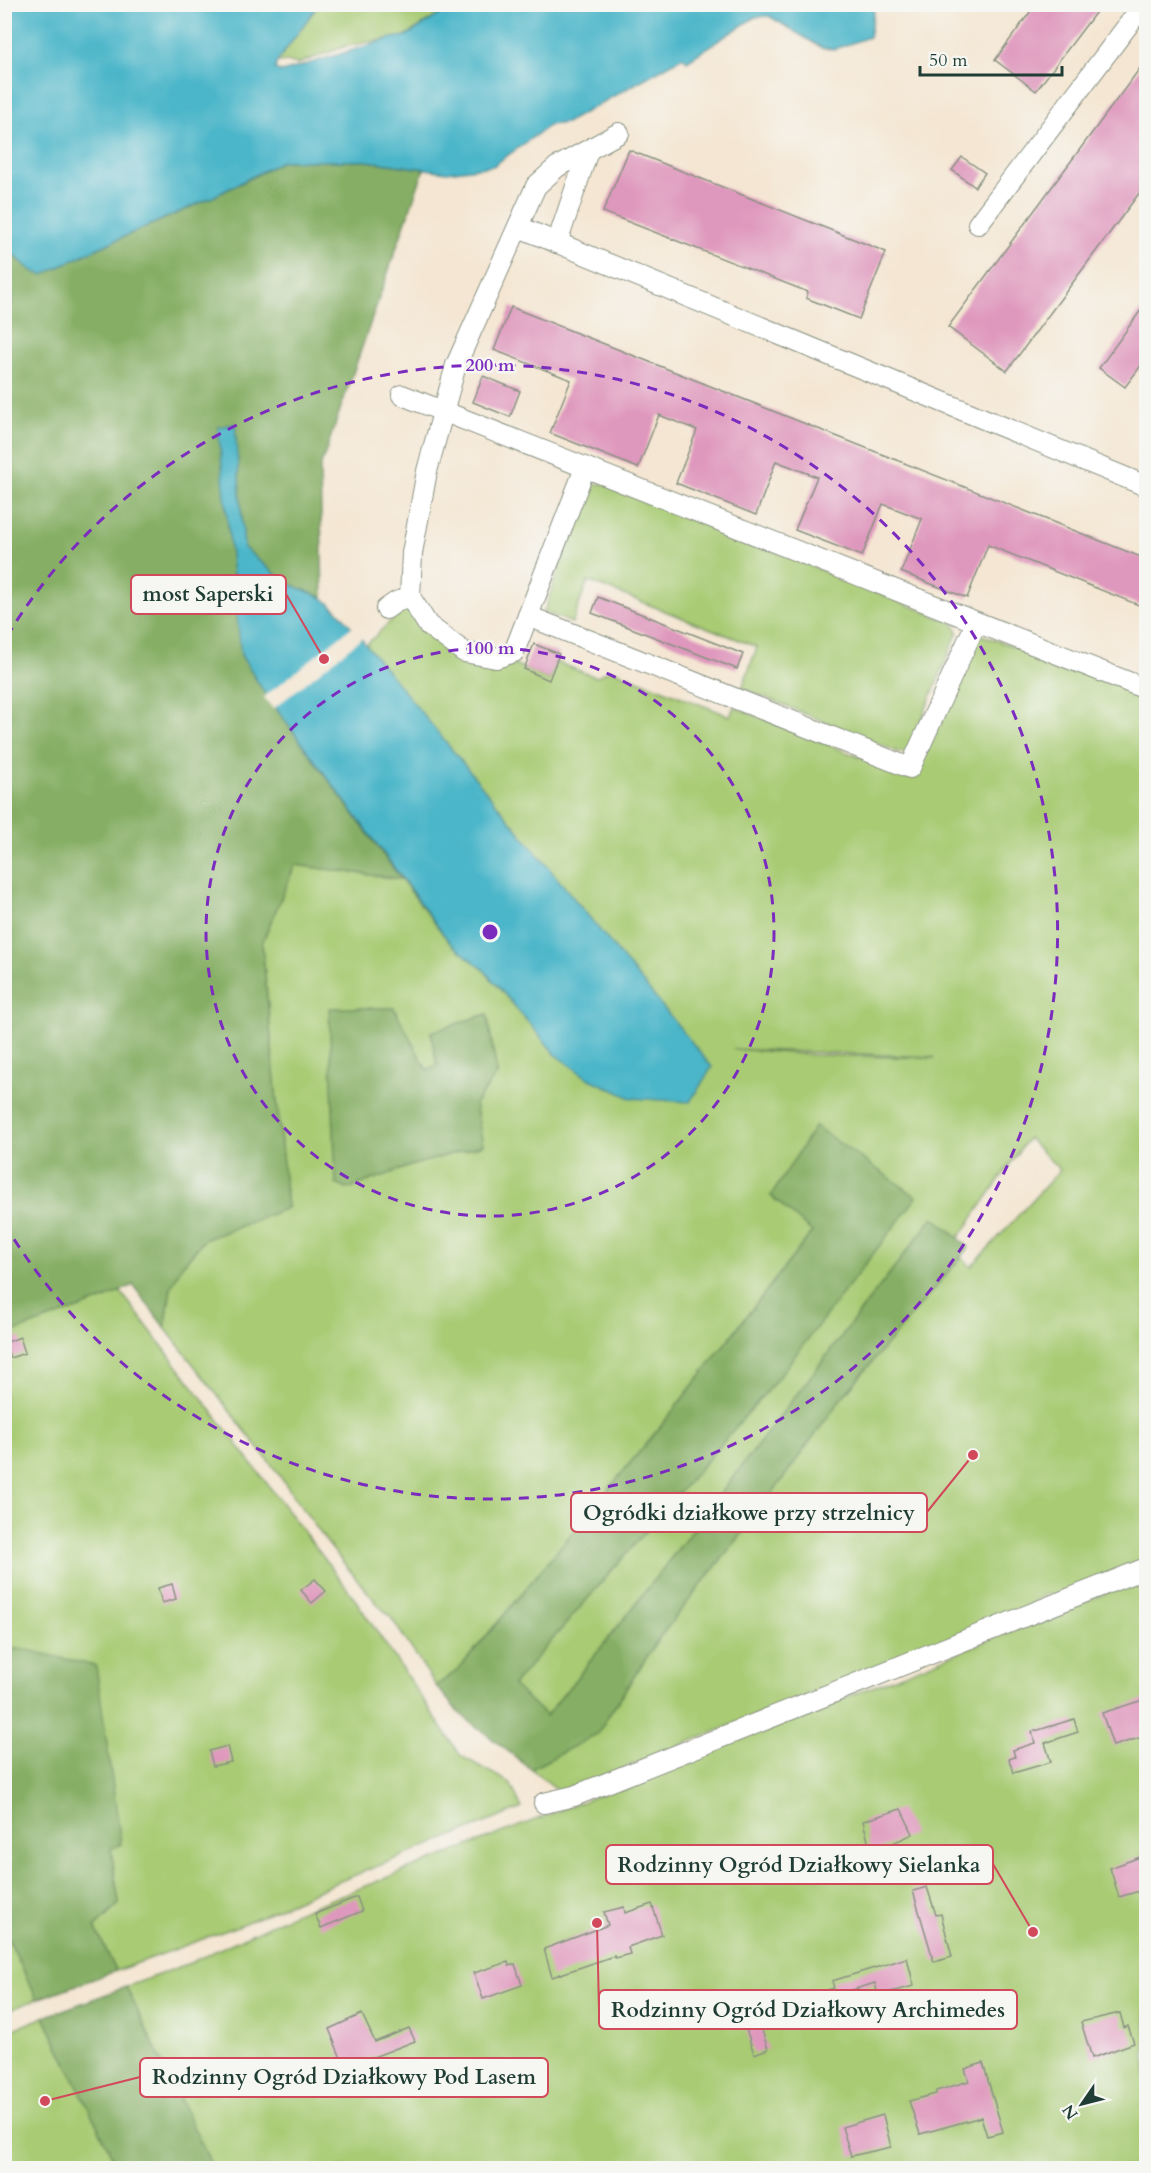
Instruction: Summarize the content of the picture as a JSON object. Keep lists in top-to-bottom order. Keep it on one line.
{"places":["most Saperski","Ogródki działkowe przy strzelnicy","Rodzinny Ogród Działkowy Archimedes","Rodzinny Ogród Działkowy Sielanka","Rodzinny Ogród Działkowy Pod Lasem"],"scale_bar":"50 m","north":"bottom left","rings":["200 m","100 m"]}
